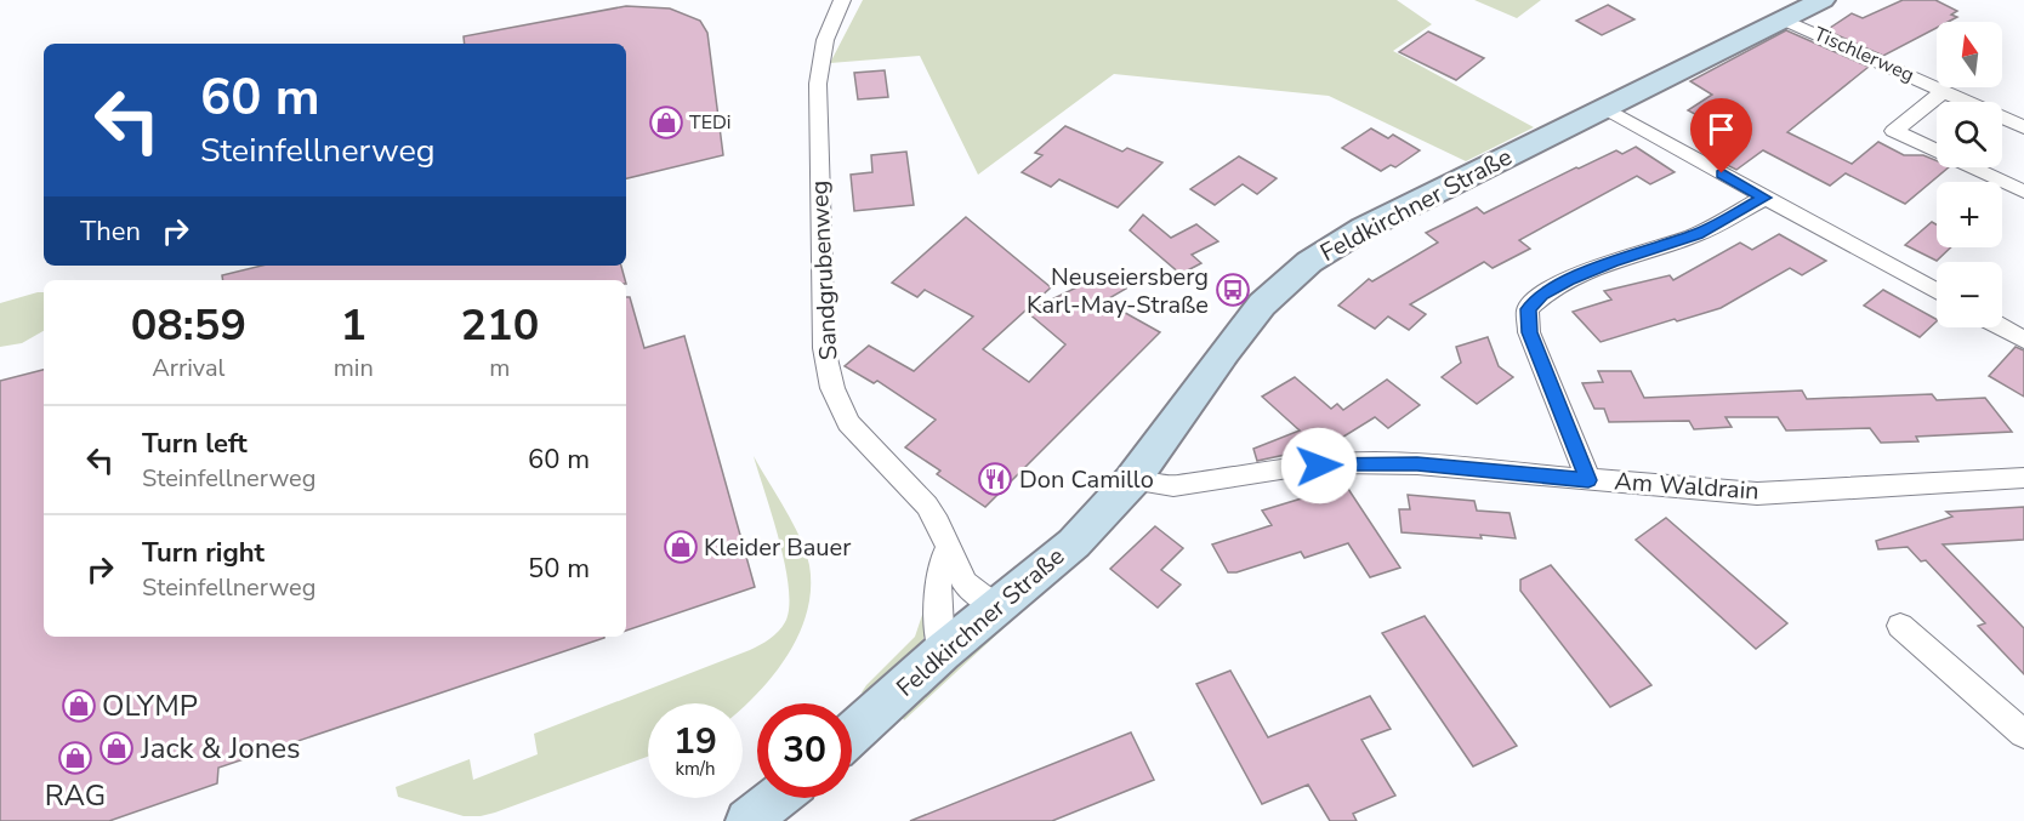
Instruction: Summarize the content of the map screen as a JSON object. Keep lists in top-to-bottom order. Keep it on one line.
{"streets":{"street":["Tischlerweg","Feldkirchner Straße","Sandgrubenweg","Am Waldrain"]},"crossings":[["Tischlerweg","Feldkirchner Straße"],["Feldkirchner Straße","Sandgrubenweg"],["Feldkirchner Straße","Am Waldrain"]],"places":{"shop":["TEDi","Kleider Bauer","OLYMP","Jack & Jones","RAG"],"bus stop":["Neuseiersberg Karl-May-Straße"],"restaurant":["Don Camillo"]},"north":"top","page":{"map_buttons":["+","−"],"turn":["60 m","Steinfellnerweg"],"then":"Then","eta":["08:59","Arrival","1","min","210","m"],"list":[{"name":"Turn left","note":"Steinfellnerweg","value":"60 m"},{"name":"Turn right","note":"Steinfellnerweg","value":"50 m"}],"speed":"19 km/h","limit":"30"}}
